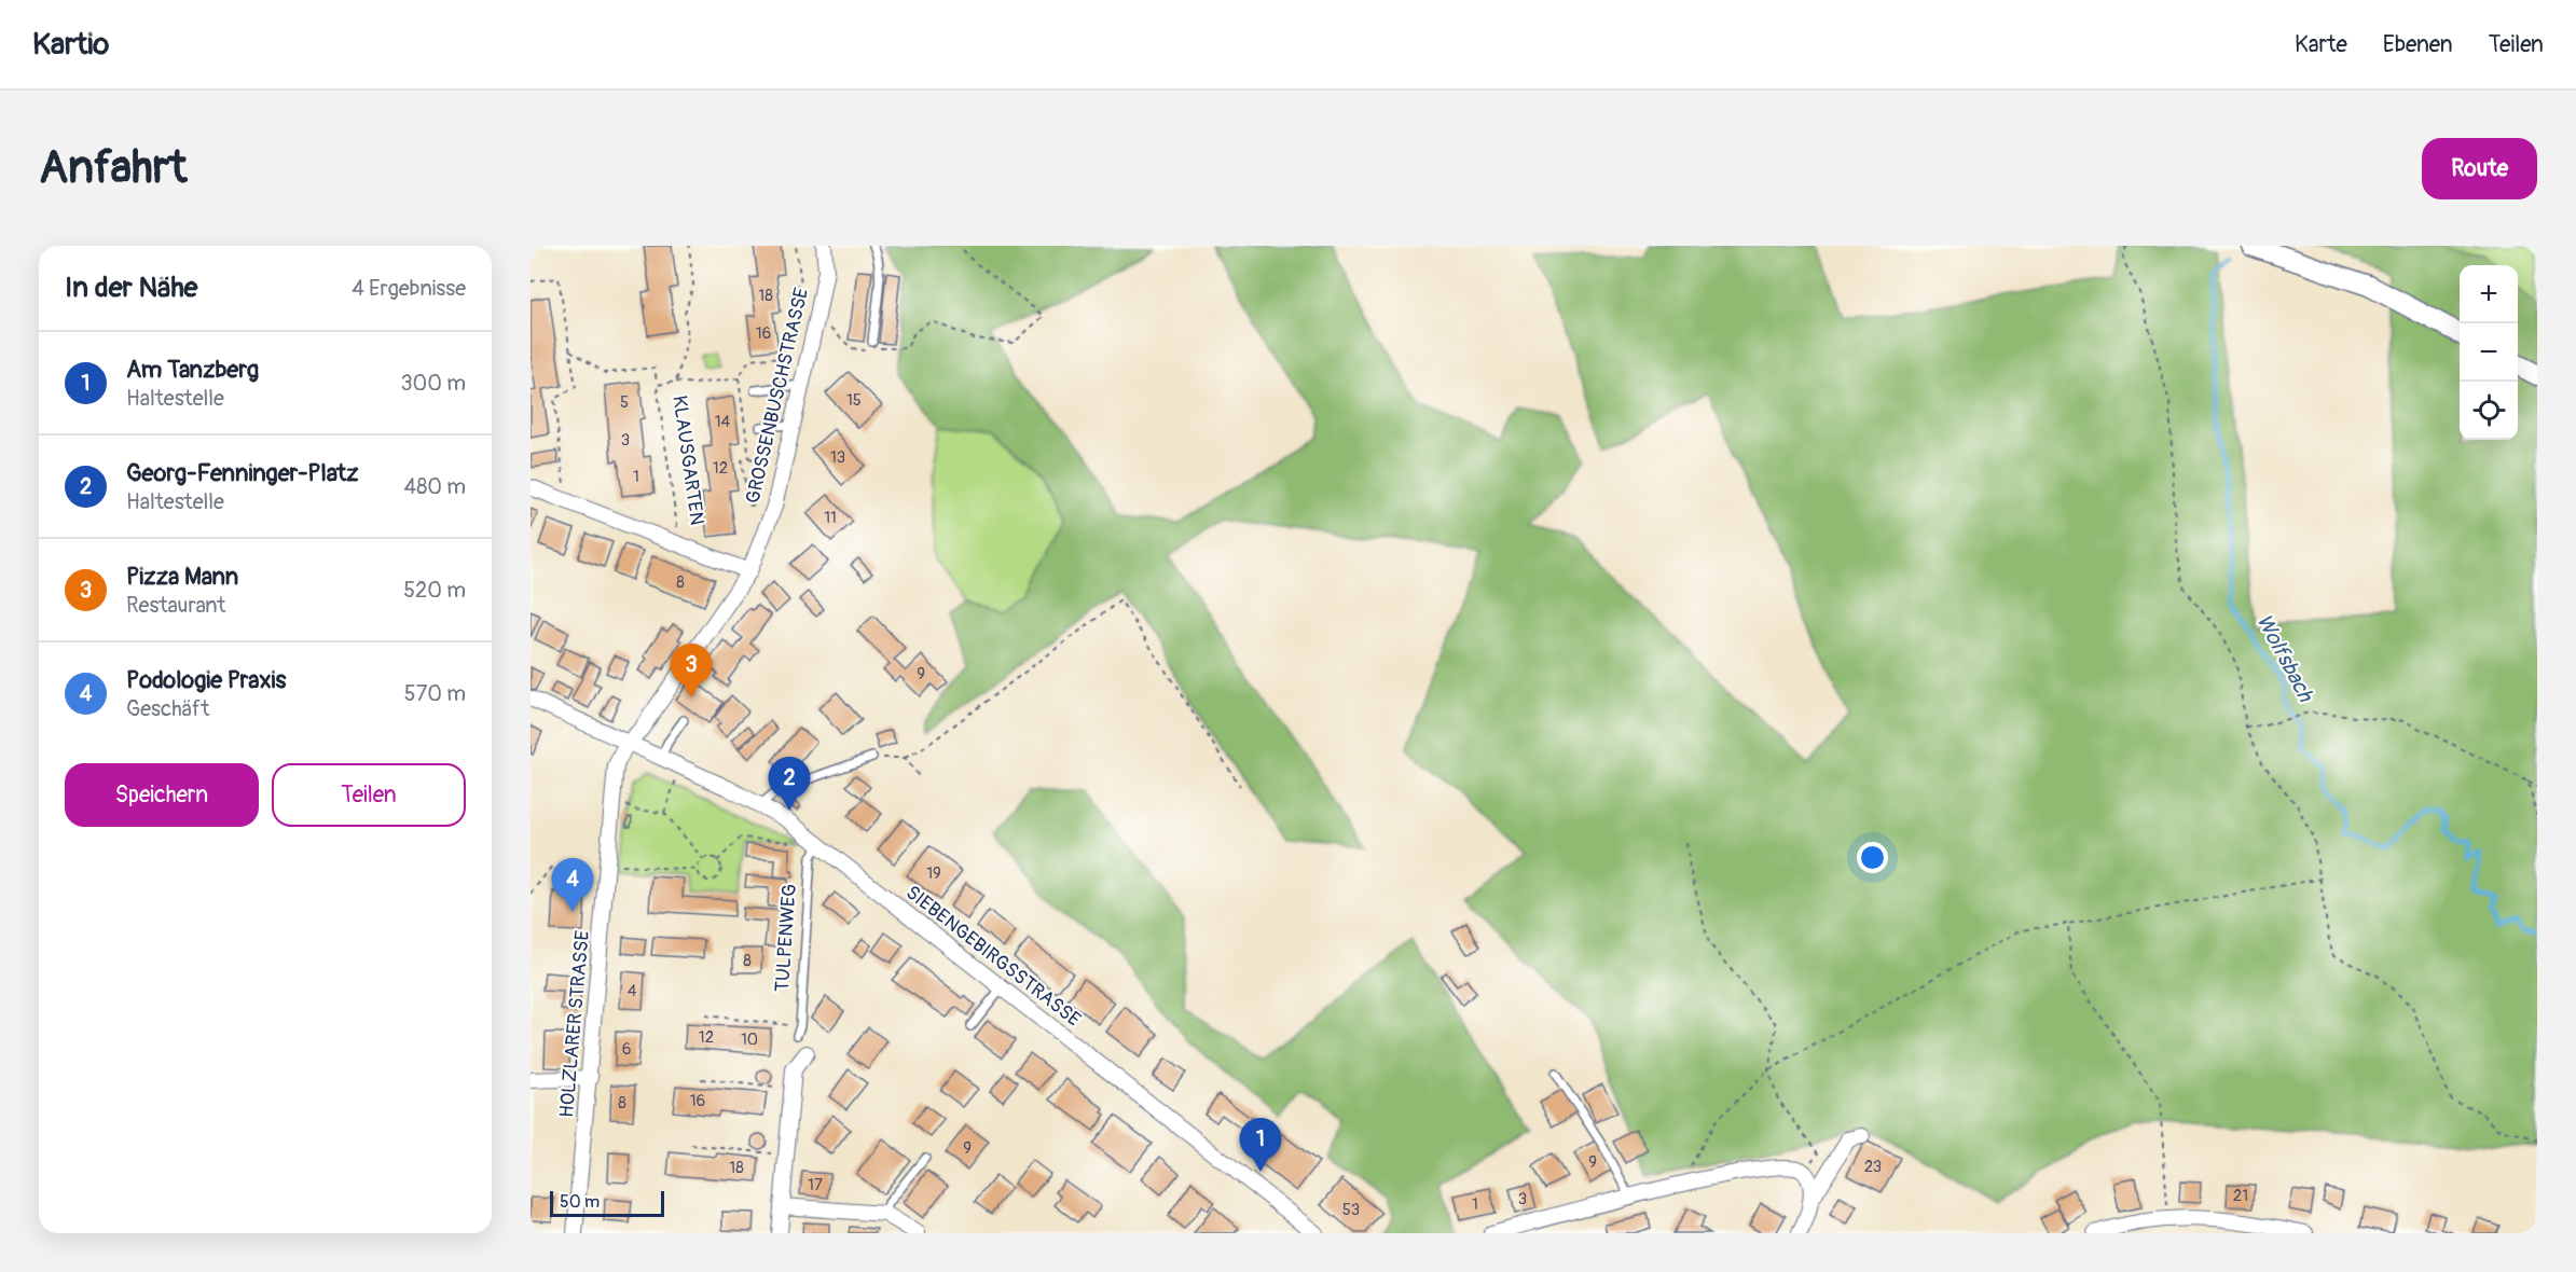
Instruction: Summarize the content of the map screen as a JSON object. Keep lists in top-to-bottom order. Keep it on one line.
{"streets":{"street":["GROSSENBUSCHSTRASSE","KLAUSGARTEN","SIEBENGEBIRGSSTRASSE","HOLZLARER STRASSE"],"lane":["TULPENWEG"]},"crossings":[["GROSSENBUSCHSTRASSE","KLAUSGARTEN"],["GROSSENBUSCHSTRASSE","SIEBENGEBIRGSSTRASSE"],["GROSSENBUSCHSTRASSE","HOLZLARER STRASSE"],["TULPENWEG","SIEBENGEBIRGSSTRASSE"],["SIEBENGEBIRGSSTRASSE","HOLZLARER STRASSE"]],"water":["Wolfsbach"],"house_numbers":["18","16","15","5","14","3","13","12","1","11","8","9","19","8","4","12","10","6","16","8","9","9","23","18","17","21","3","1","53"],"scale_bar":"50 m","page":{"header":"Kartio","nav":["Karte","Ebenen","Teilen"],"buttons":["Route",["Speichern","Teilen"]],"title":"Anfahrt","heading":["In der Nähe","4 Ergebnisse"],"map_buttons":["+","−"],"list":[{"mark":"1","name":"Am Tanzberg","note":"Haltestelle","value":"300 m"},{"mark":"2","name":"Georg-Fenninger-Platz","note":"Haltestelle","value":"480 m"},{"mark":"3","name":"Pizza Mann","note":"Restaurant","value":"520 m"},{"mark":"4","name":"Podologie Praxis","note":"Geschäft","value":"570 m"}],"pins":["3","2","4","1"],"scale":"50 m"}}
